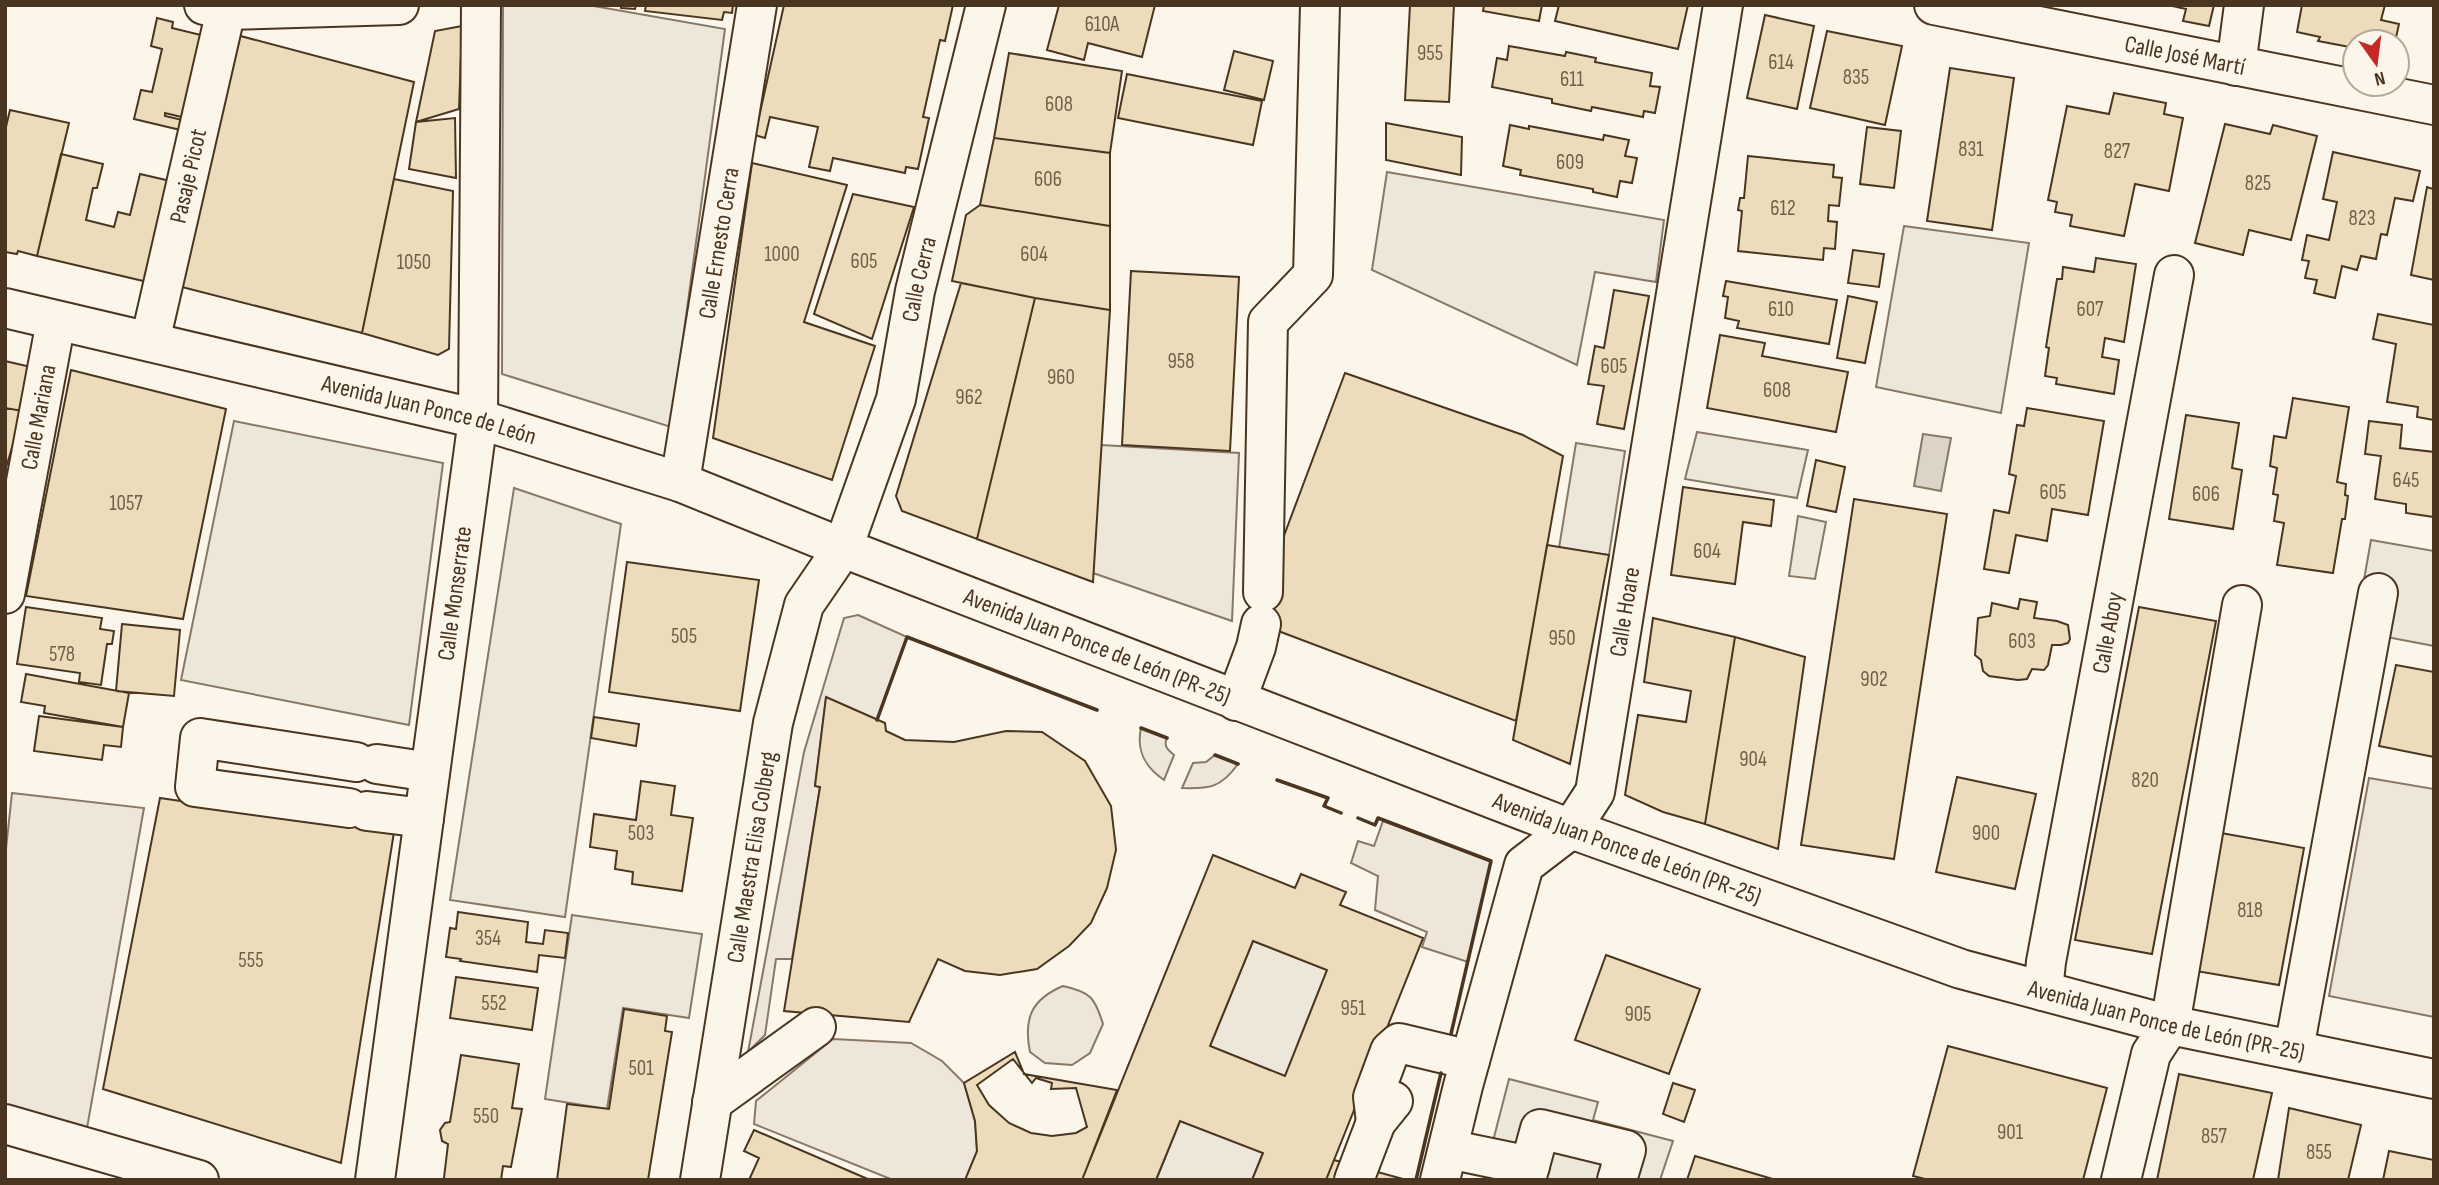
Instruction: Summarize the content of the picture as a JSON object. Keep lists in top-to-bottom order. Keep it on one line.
{"streets":{"street":["Calle José Martí","Pasaje Picot","Calle Ernesto Cerra","Calle Cerra","Avenida Juan Ponce de León","Calle Mariana","Calle Monserrate","Calle Hoare","Calle Aboy","Avenida Juan Ponce de León (PR-25)","Calle Maestra Elisa Colberg"]},"crossings":[["Pasaje Picot","Avenida Juan Ponce de León"],["Calle Ernesto Cerra","Avenida Juan Ponce de León"],["Calle Cerra","Avenida Juan Ponce de León"],["Calle Cerra","Avenida Juan Ponce de León (PR-25)"],["Calle Cerra","Calle Maestra Elisa Colberg"],["Avenida Juan Ponce de León","Calle Mariana"],["Avenida Juan Ponce de León","Calle Monserrate"],["Avenida Juan Ponce de León","Avenida Juan Ponce de León (PR-25)"],["Avenida Juan Ponce de León","Calle Maestra Elisa Colberg"],["Calle Hoare","Avenida Juan Ponce de León (PR-25)"],["Calle Aboy","Avenida Juan Ponce de León (PR-25)"],["Avenida Juan Ponce de León (PR-25)","Calle Maestra Elisa Colberg"]],"house_numbers":["610A","955","614","835","611","608","831","827","609","606","825","612","823","1000","604","605","1050","610","607","958","605","960","608","962","645","605","606","1057","604","505","950","603","578","902","904","820","503","900","818","354","555","552","951","905","501","550","901","857","855"],"north":"bottom"}
